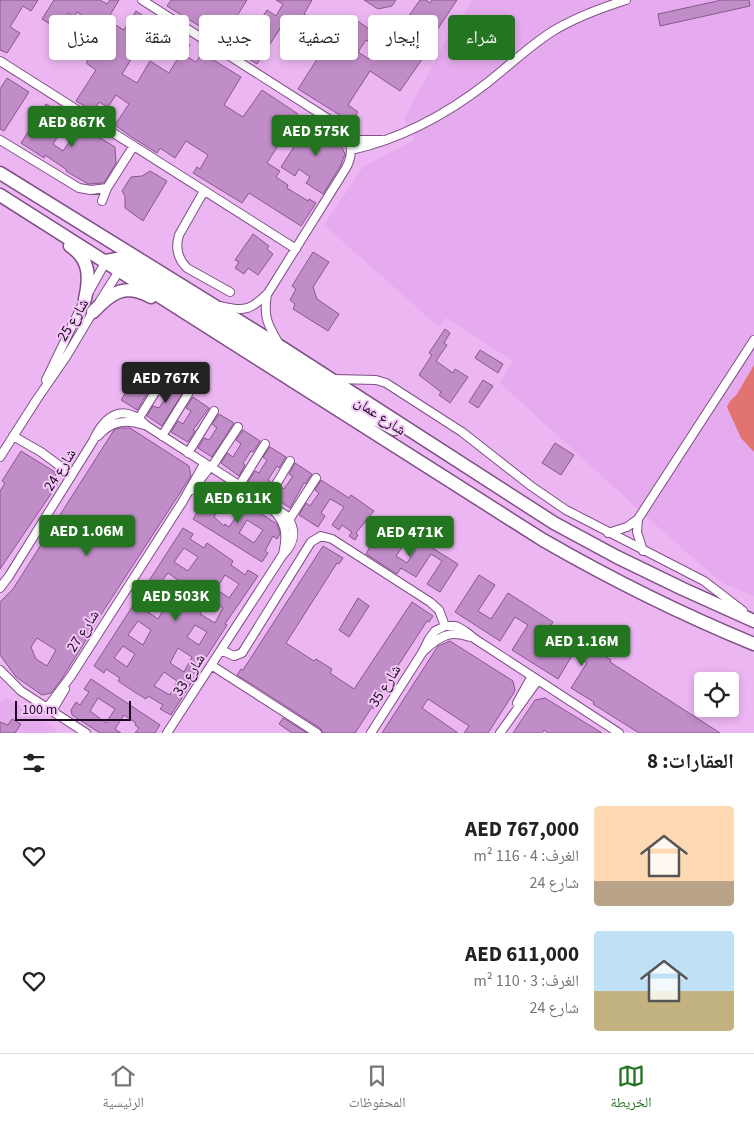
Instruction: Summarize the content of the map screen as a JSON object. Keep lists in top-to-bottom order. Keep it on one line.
{"streets":{"main road":["شارع عمان"],"street":["شارع 25","شارع 24","شارع 27","شارع 33","شارع 35"]},"crossings":[["شارع 25","شارع عمان"],["شارع 24","شارع 27"],["شارع 24","شارع 33"]],"scale_bar":"100 m","page":{"chip":["شراء","إيجار","تصفية","جديد","شقة","منزل"],"price":["AED 867K","AED 575K","AED 767K","AED 611K","AED 1.06M","AED 471K","AED 503K","AED 1.16M"],"scale":"100 m","heading":"العقارات: 8","list":[{"name":"AED 767,000","note":"الغرف: 4 · 116 m² · شارع 24"},{"name":"AED 611,000","note":"الغرف: 3 · 110 m² · شارع 24"}],"tabs":["الخريطة","المحفوظات","الرئيسية"]}}
